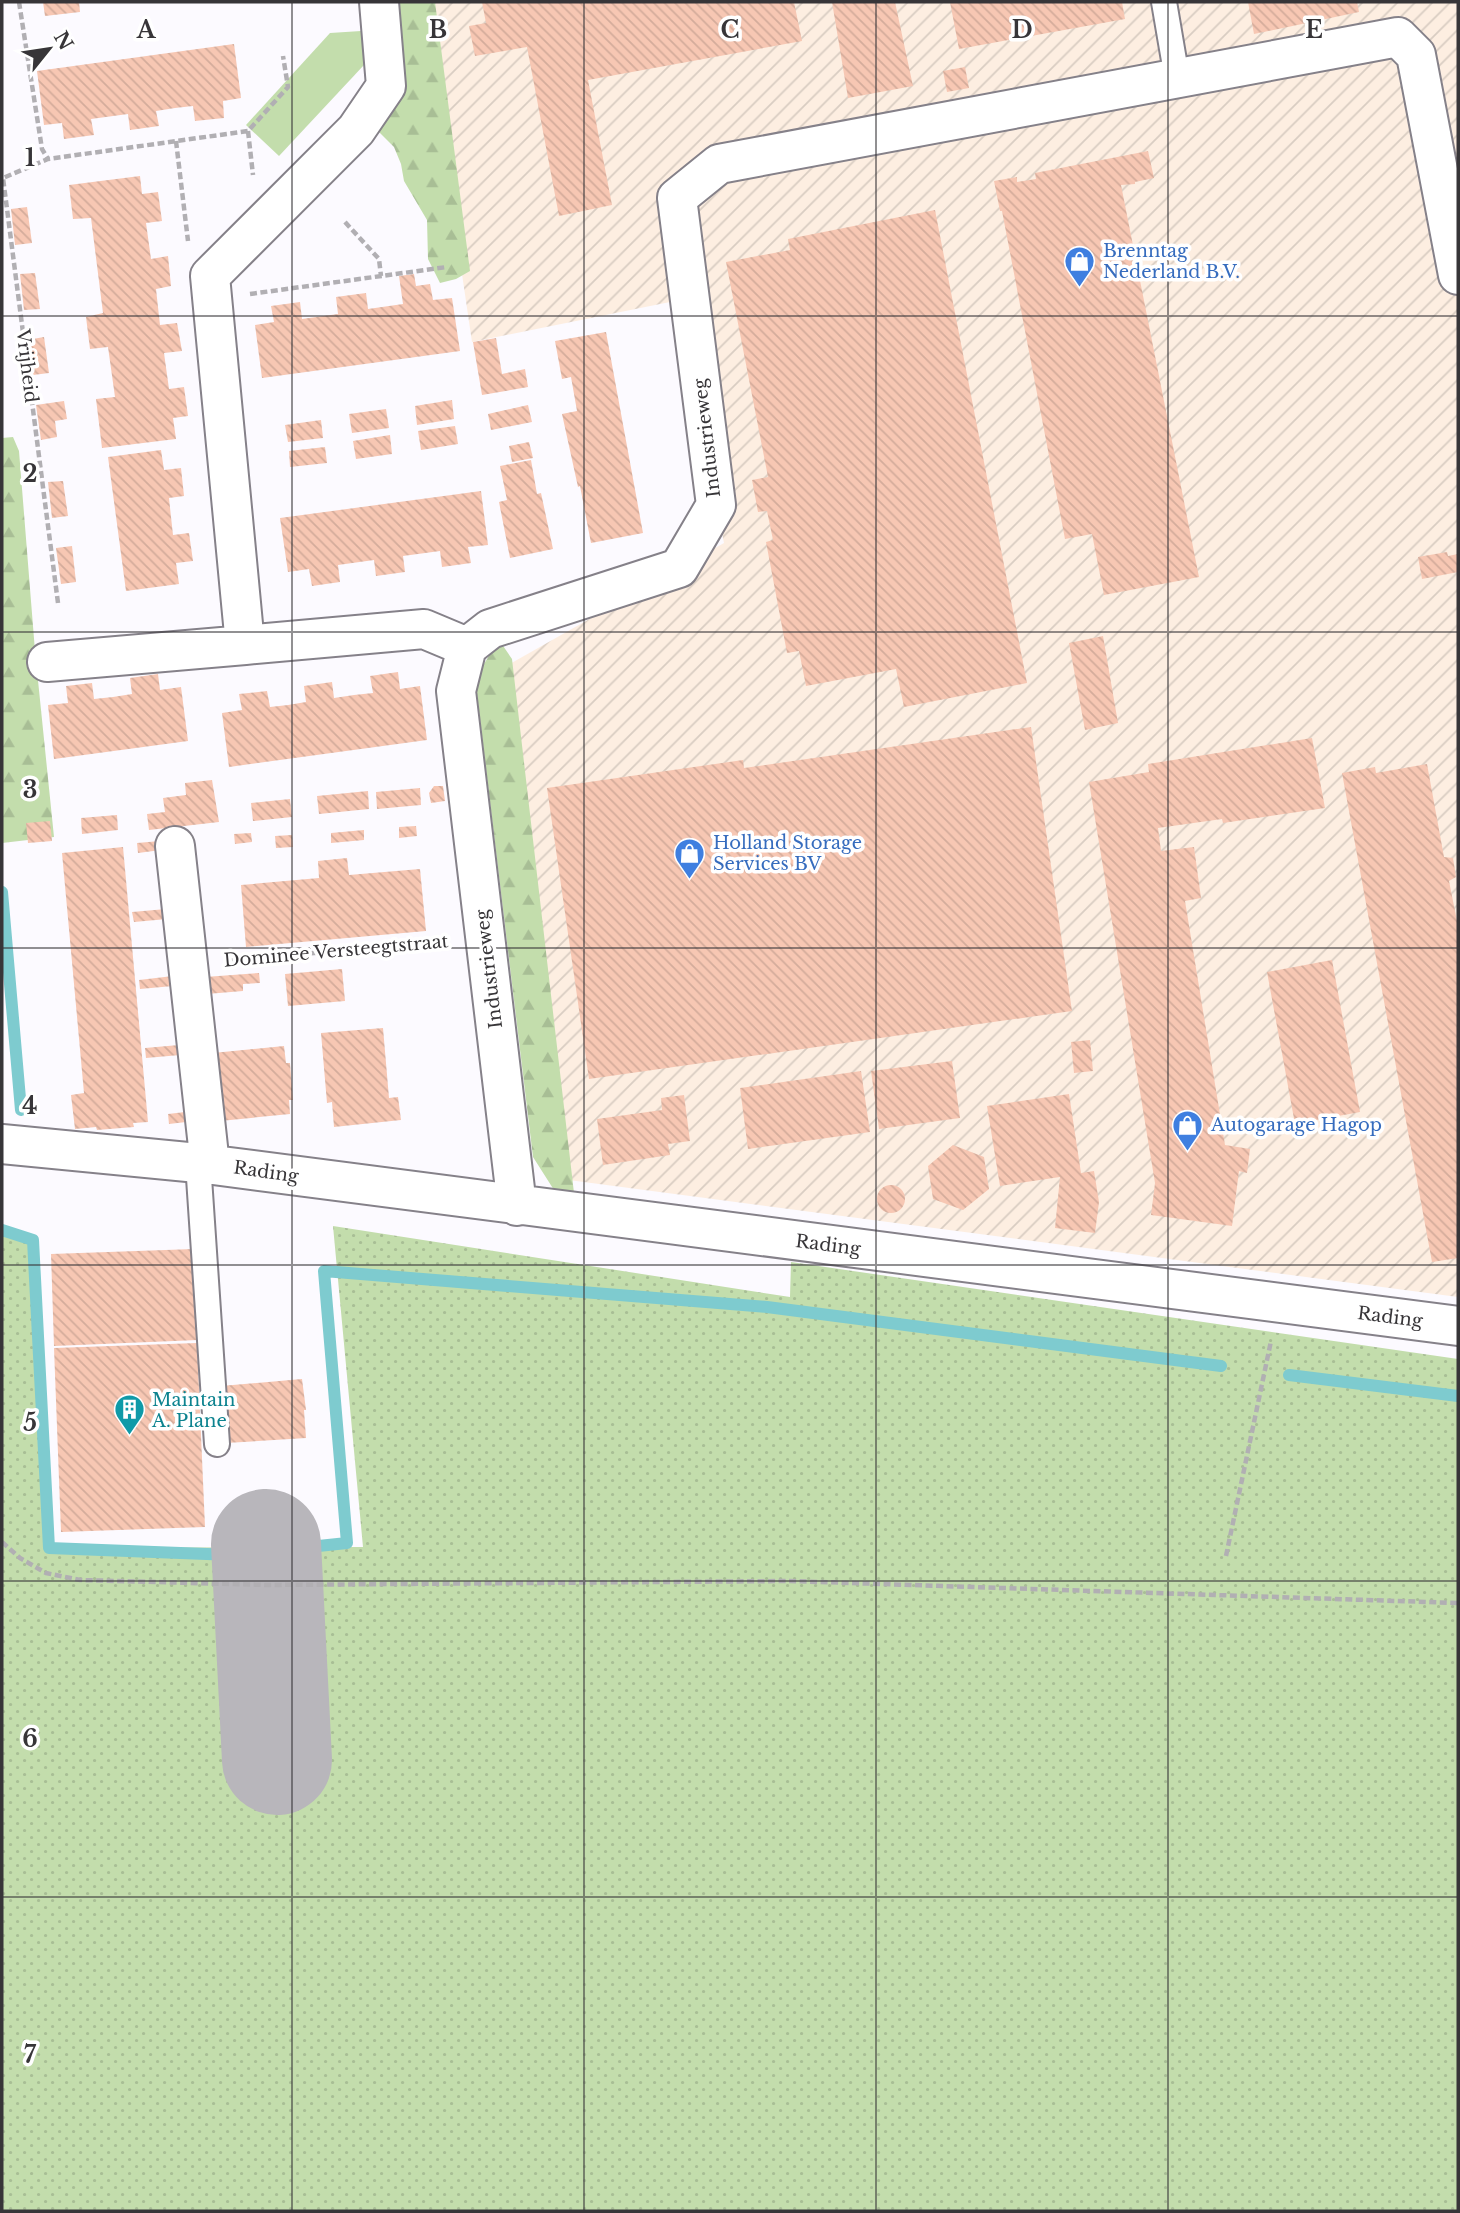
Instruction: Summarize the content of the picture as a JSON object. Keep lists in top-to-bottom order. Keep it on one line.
{"streets":{"street":["Industrieweg","Rading"],"path":["Vrijheid","Dominee Versteegtstraat"]},"crossings":[["Industrieweg","Dominee Versteegtstraat"],["Industrieweg","Rading"]],"places":{"shop":["Brenntag Nederland B.V.","Holland Storage Services BV","Autogarage Hagop"],"building":["Maintain A. Plane"]},"north":"top right","grid":{"columns":["A","B","C","D","E"],"rows":["1","2","3","4","5","6","7"]}}
